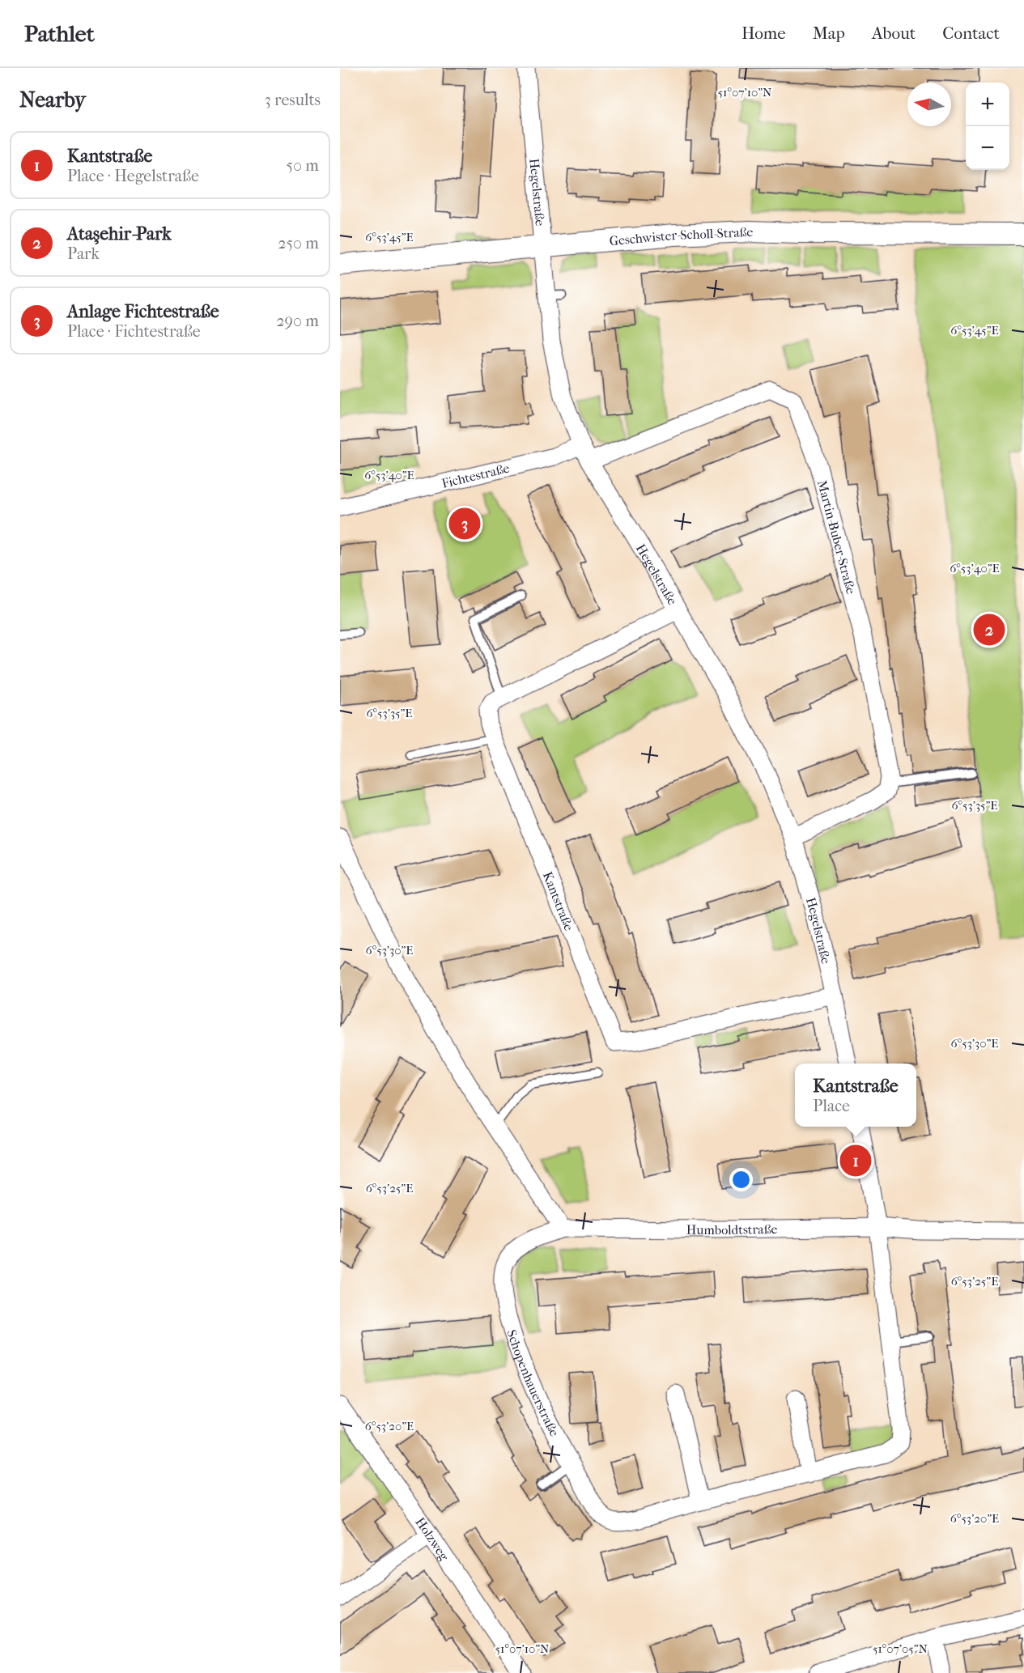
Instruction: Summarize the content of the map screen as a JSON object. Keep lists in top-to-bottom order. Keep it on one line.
{"streets":{"street":["Hegelstraße","Geschwister-Scholl-Straße","Fichtestraße","Martin-Buber-Straße","Kantstraße","Humboldtstraße","Schopenhauerstraße","Holzweg"]},"crossings":[["Hegelstraße","Geschwister-Scholl-Straße"],["Hegelstraße","Fichtestraße"],["Hegelstraße","Martin-Buber-Straße"],["Hegelstraße","Kantstraße"],["Humboldtstraße","Schopenhauerstraße"]],"north":"left","page":{"header":"Pathlet","nav":["Home","Map","About","Contact"],"heading":["Nearby","3 results"],"map_buttons":["+","−"],"list":[{"mark":"1","name":"Kantstraße","note":"Place · Hegelstraße","value":"50 m"},{"mark":"2","name":"Ataşehir-Park","note":"Park","value":"250 m"},{"mark":"3","name":"Anlage Fichtestraße","note":"Place · Fichtestraße","value":"290 m"}],"pins":["3","2","1"],"popup":["Kantstraße","Place"]},"coordinates":["51°07'10\"N","6°53'45\"E","6°53'40\"E","6°53'35\"E","6°53'30\"E","6°53'25\"E","6°53'20\"E","51°07'05\"N"]}
